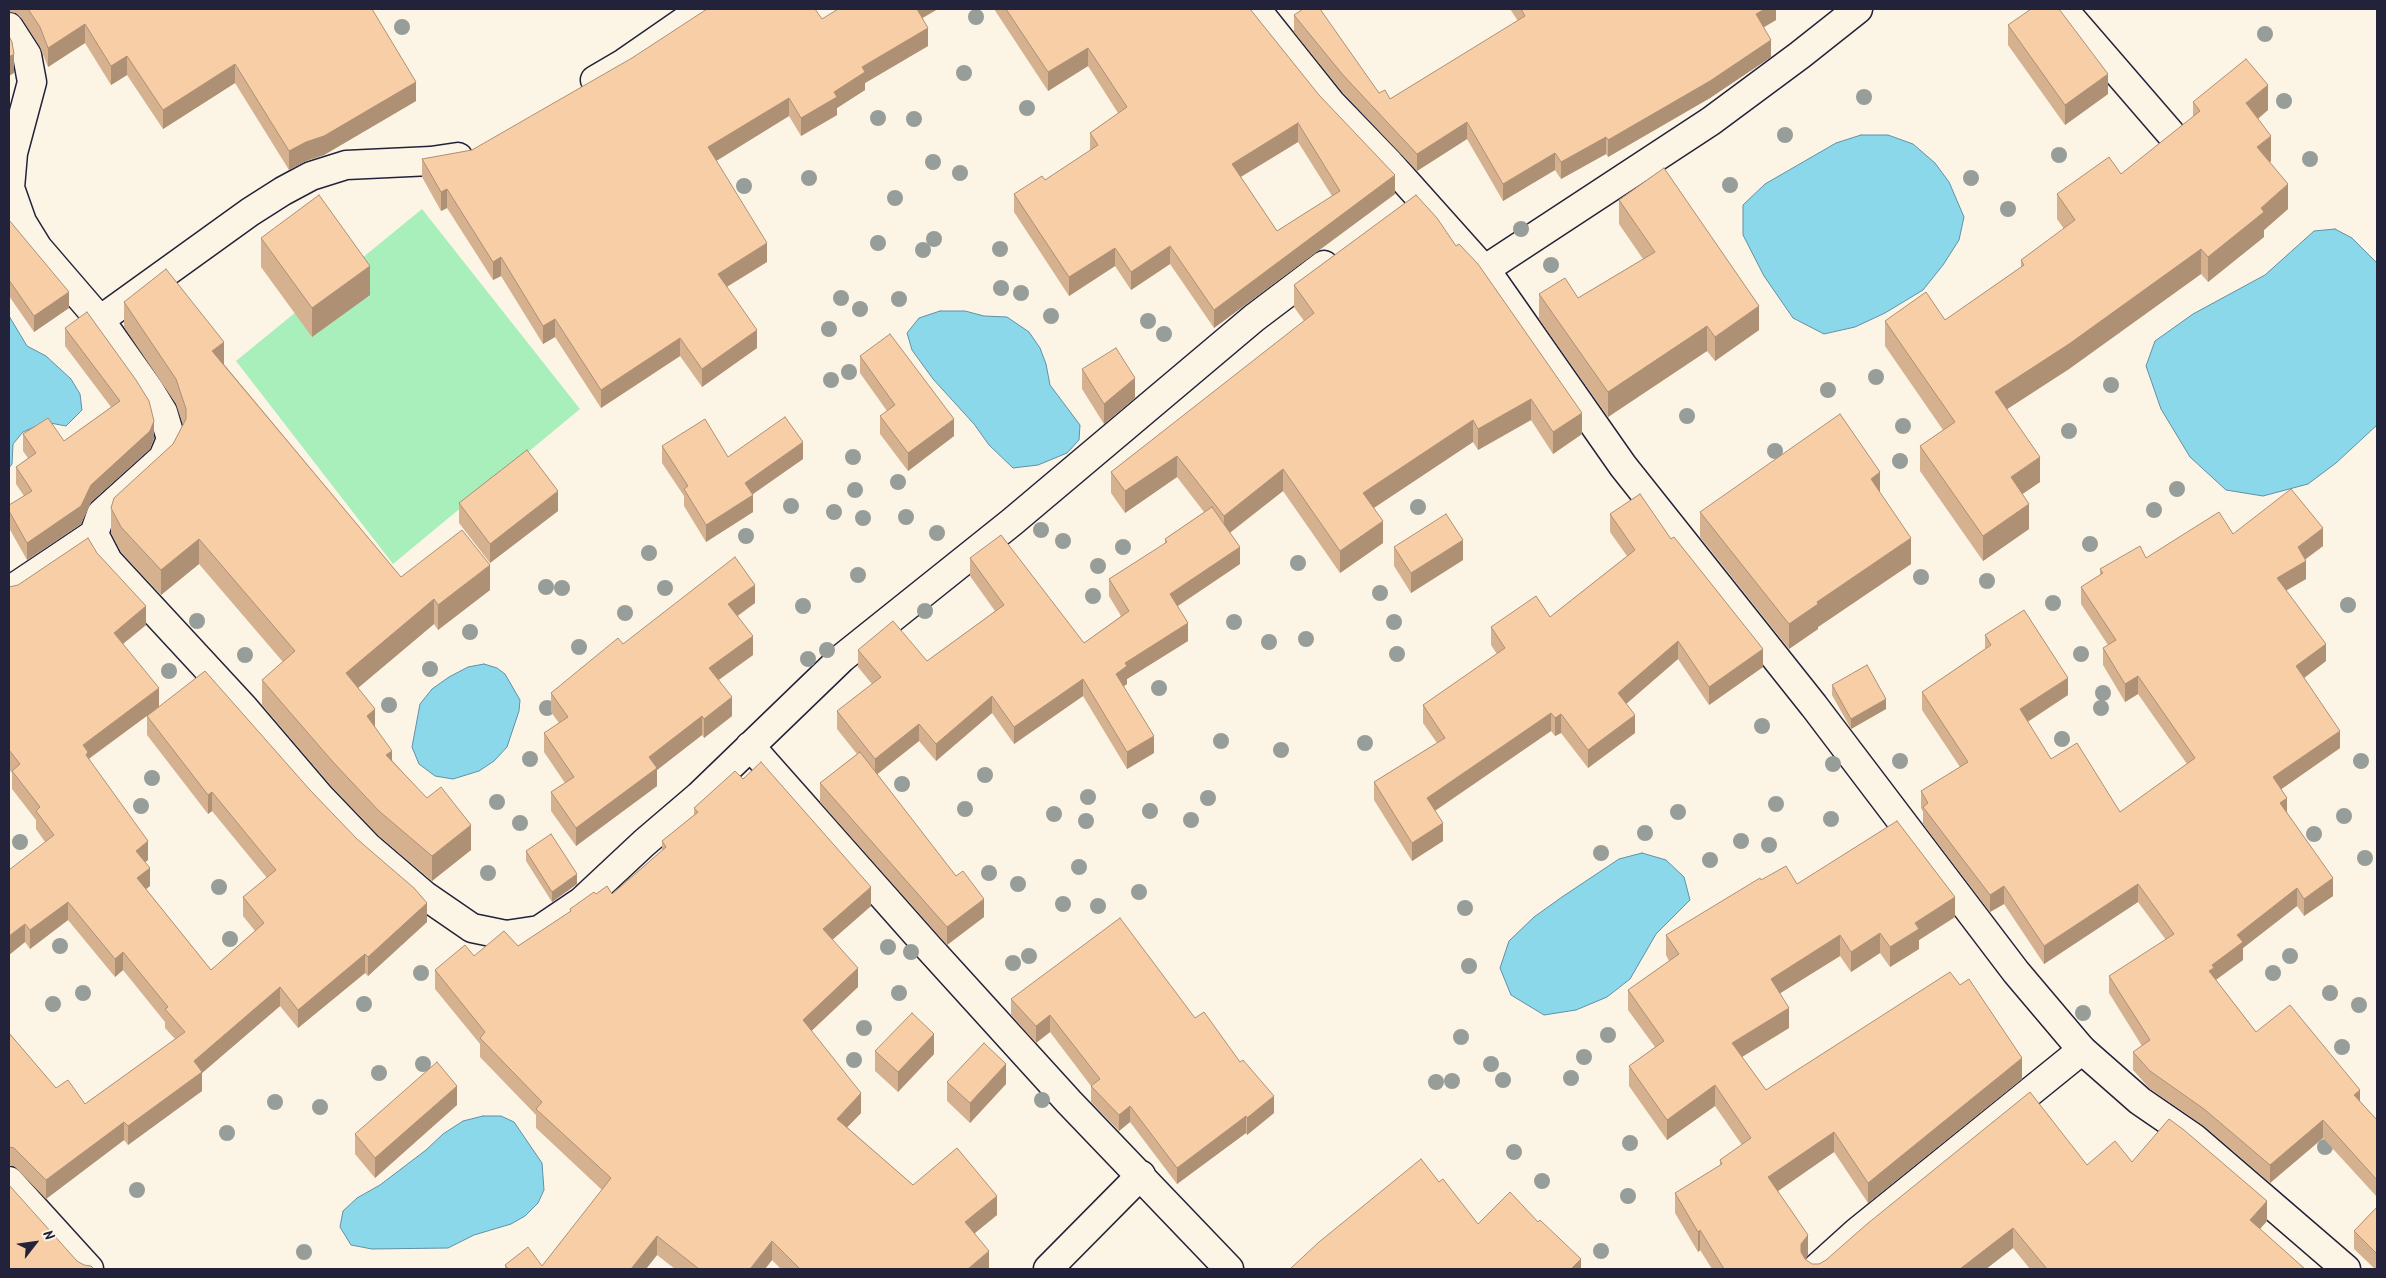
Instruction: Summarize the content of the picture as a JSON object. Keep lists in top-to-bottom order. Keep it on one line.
{"north":"top right"}
